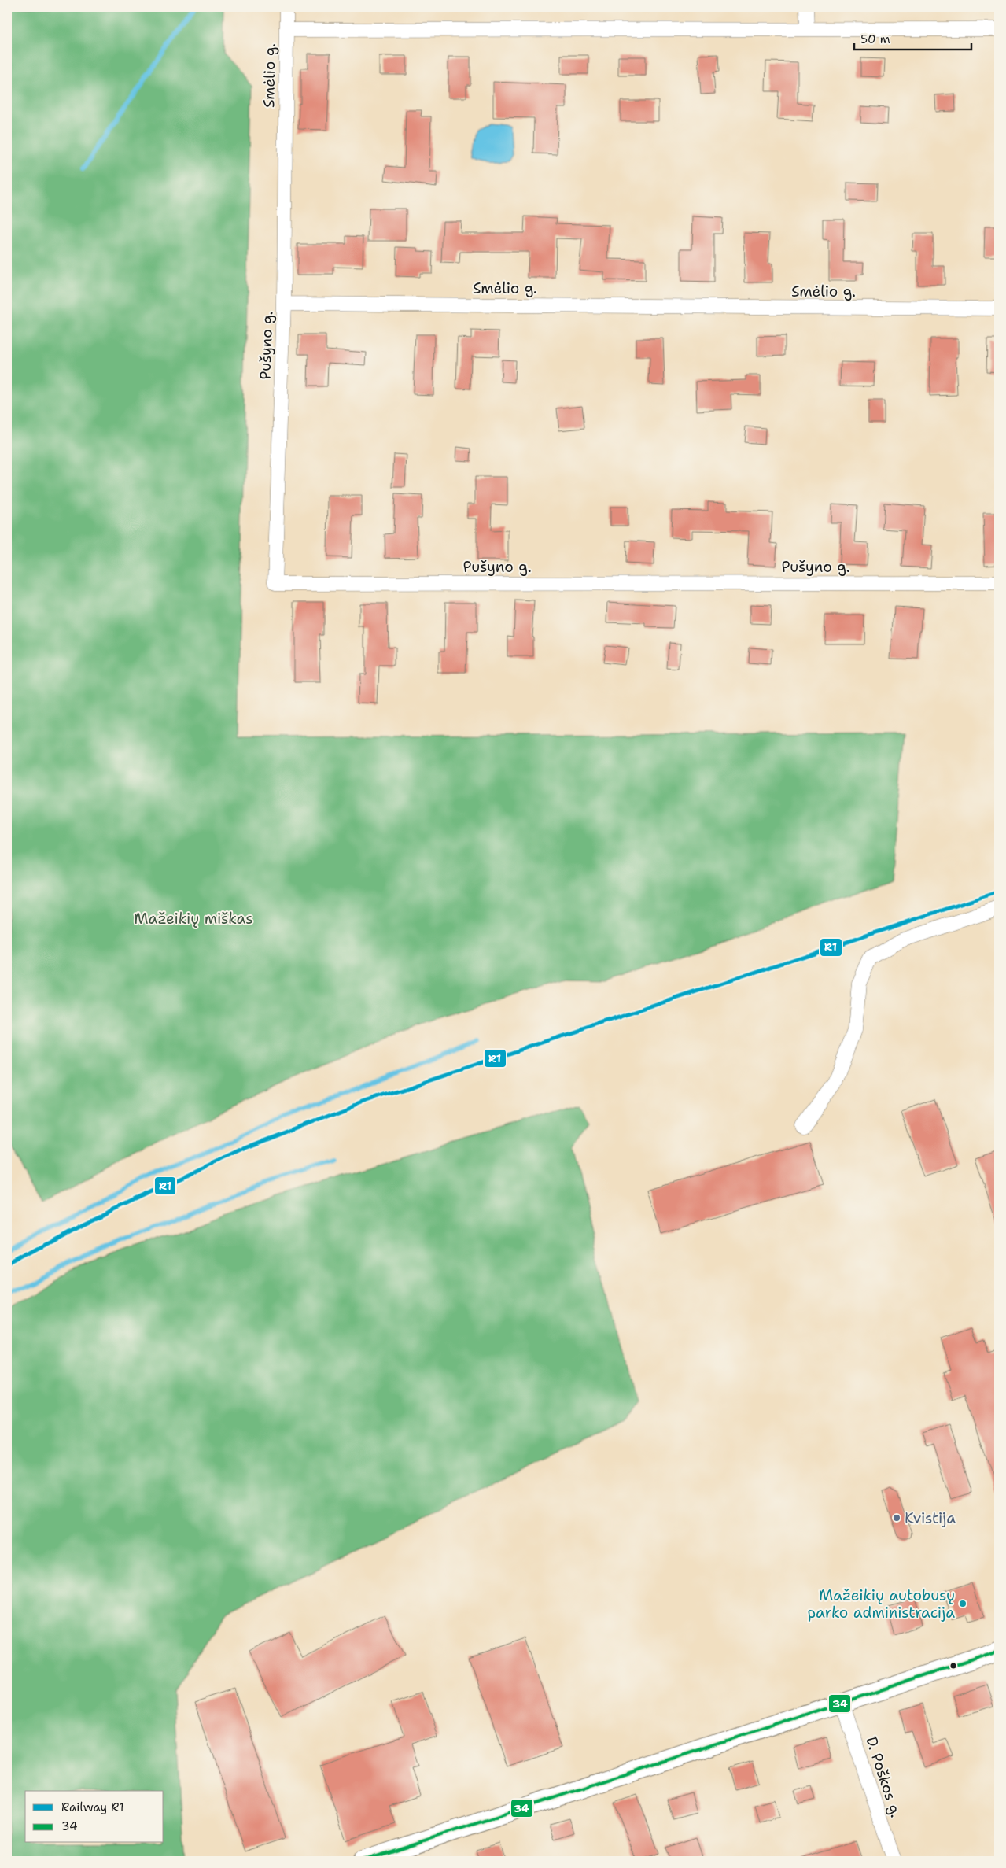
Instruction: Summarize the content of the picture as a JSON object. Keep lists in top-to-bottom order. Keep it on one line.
{"streets":{"street":["Smėlio g.","Pušyno g.","D. Poškos g."]},"crossings":[["Smėlio g.","Pušyno g."]],"parks":["Mažeikių miškas"],"places":["Kvistija","Mažeikių autobusų parko administracija"],"lines":["rail line R1","transit line 34"],"legend":["Railway R1","34"],"scale_bar":"50 m"}
